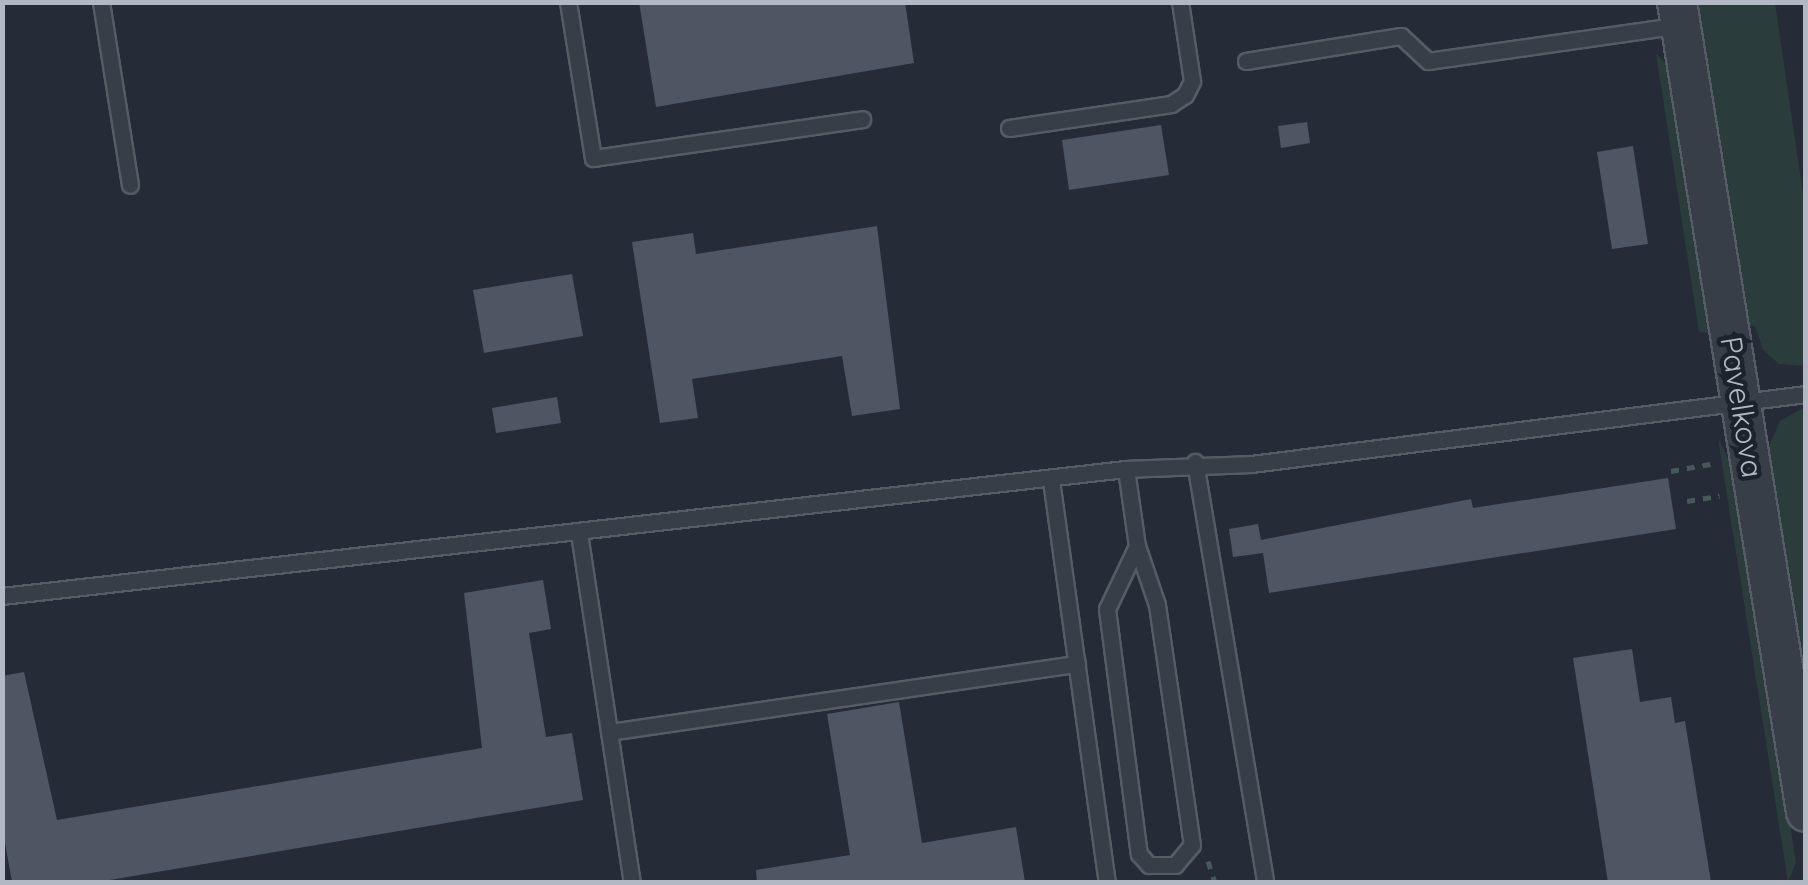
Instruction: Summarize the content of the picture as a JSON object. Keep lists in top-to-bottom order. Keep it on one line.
{"streets":{"street":["Pavelkova"]}}
